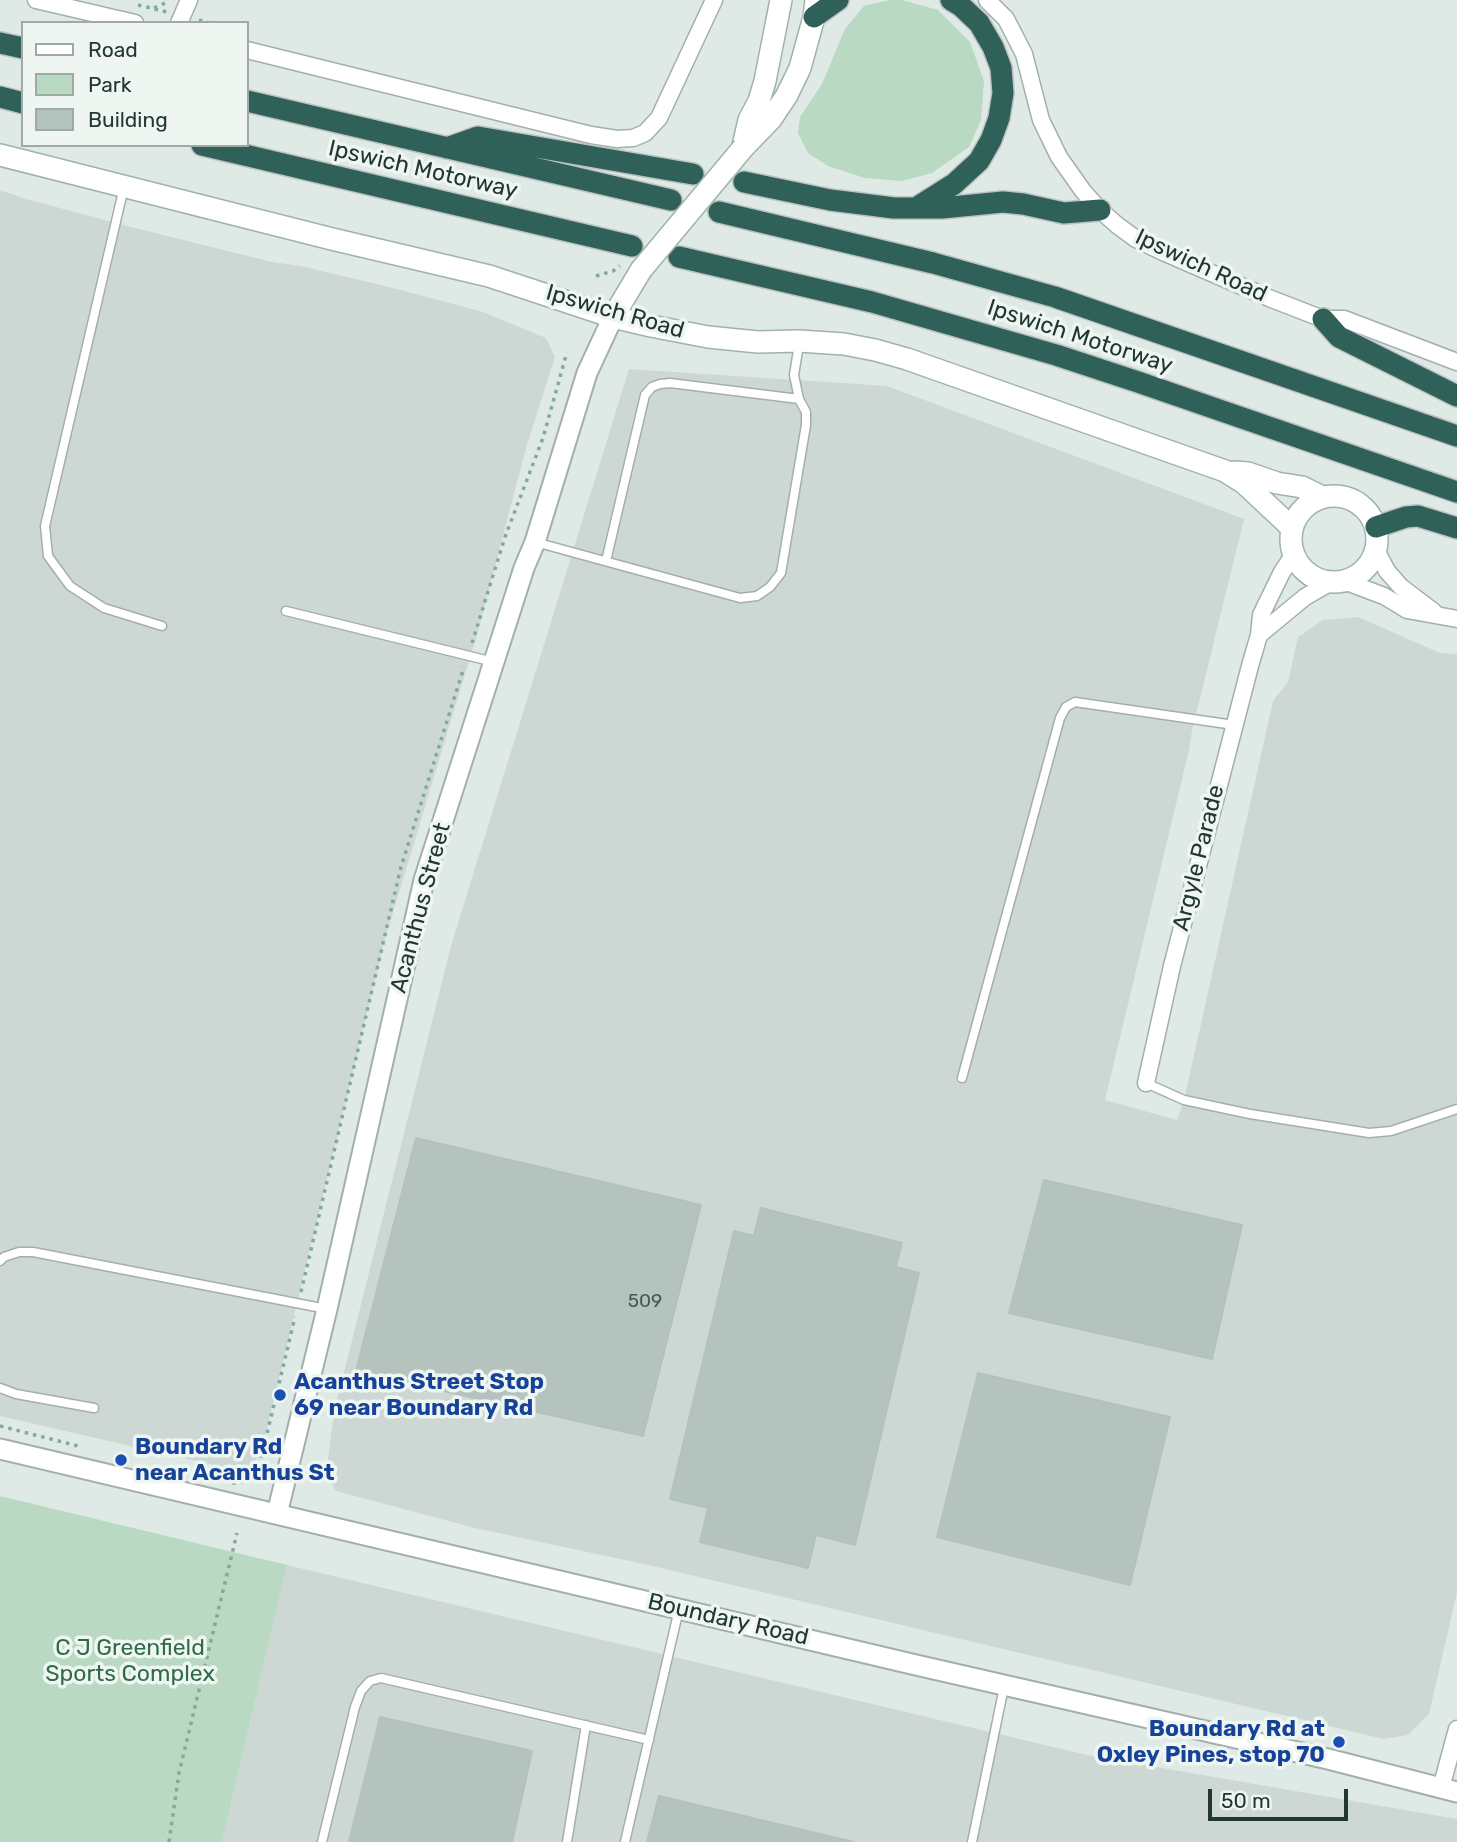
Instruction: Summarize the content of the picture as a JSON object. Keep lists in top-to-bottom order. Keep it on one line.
{"streets":{"highway":["Ipswich Motorway"],"main road":["Ipswich Road"],"street":["Argyle Parade","Acanthus Street","Boundary Road"]},"crossings":[["Ipswich Road","Argyle Parade"],["Ipswich Road","Acanthus Street"],["Acanthus Street","Boundary Road"]],"parks":["C J Greenfield Sports Complex"],"places":["Acanthus Street Stop 69 near Boundary Rd","Boundary Rd near Acanthus St","Boundary Rd at Oxley Pines, stop 70"],"house_numbers":["509"],"legend":["Road","Park","Building"],"scale_bar":"50 m"}
